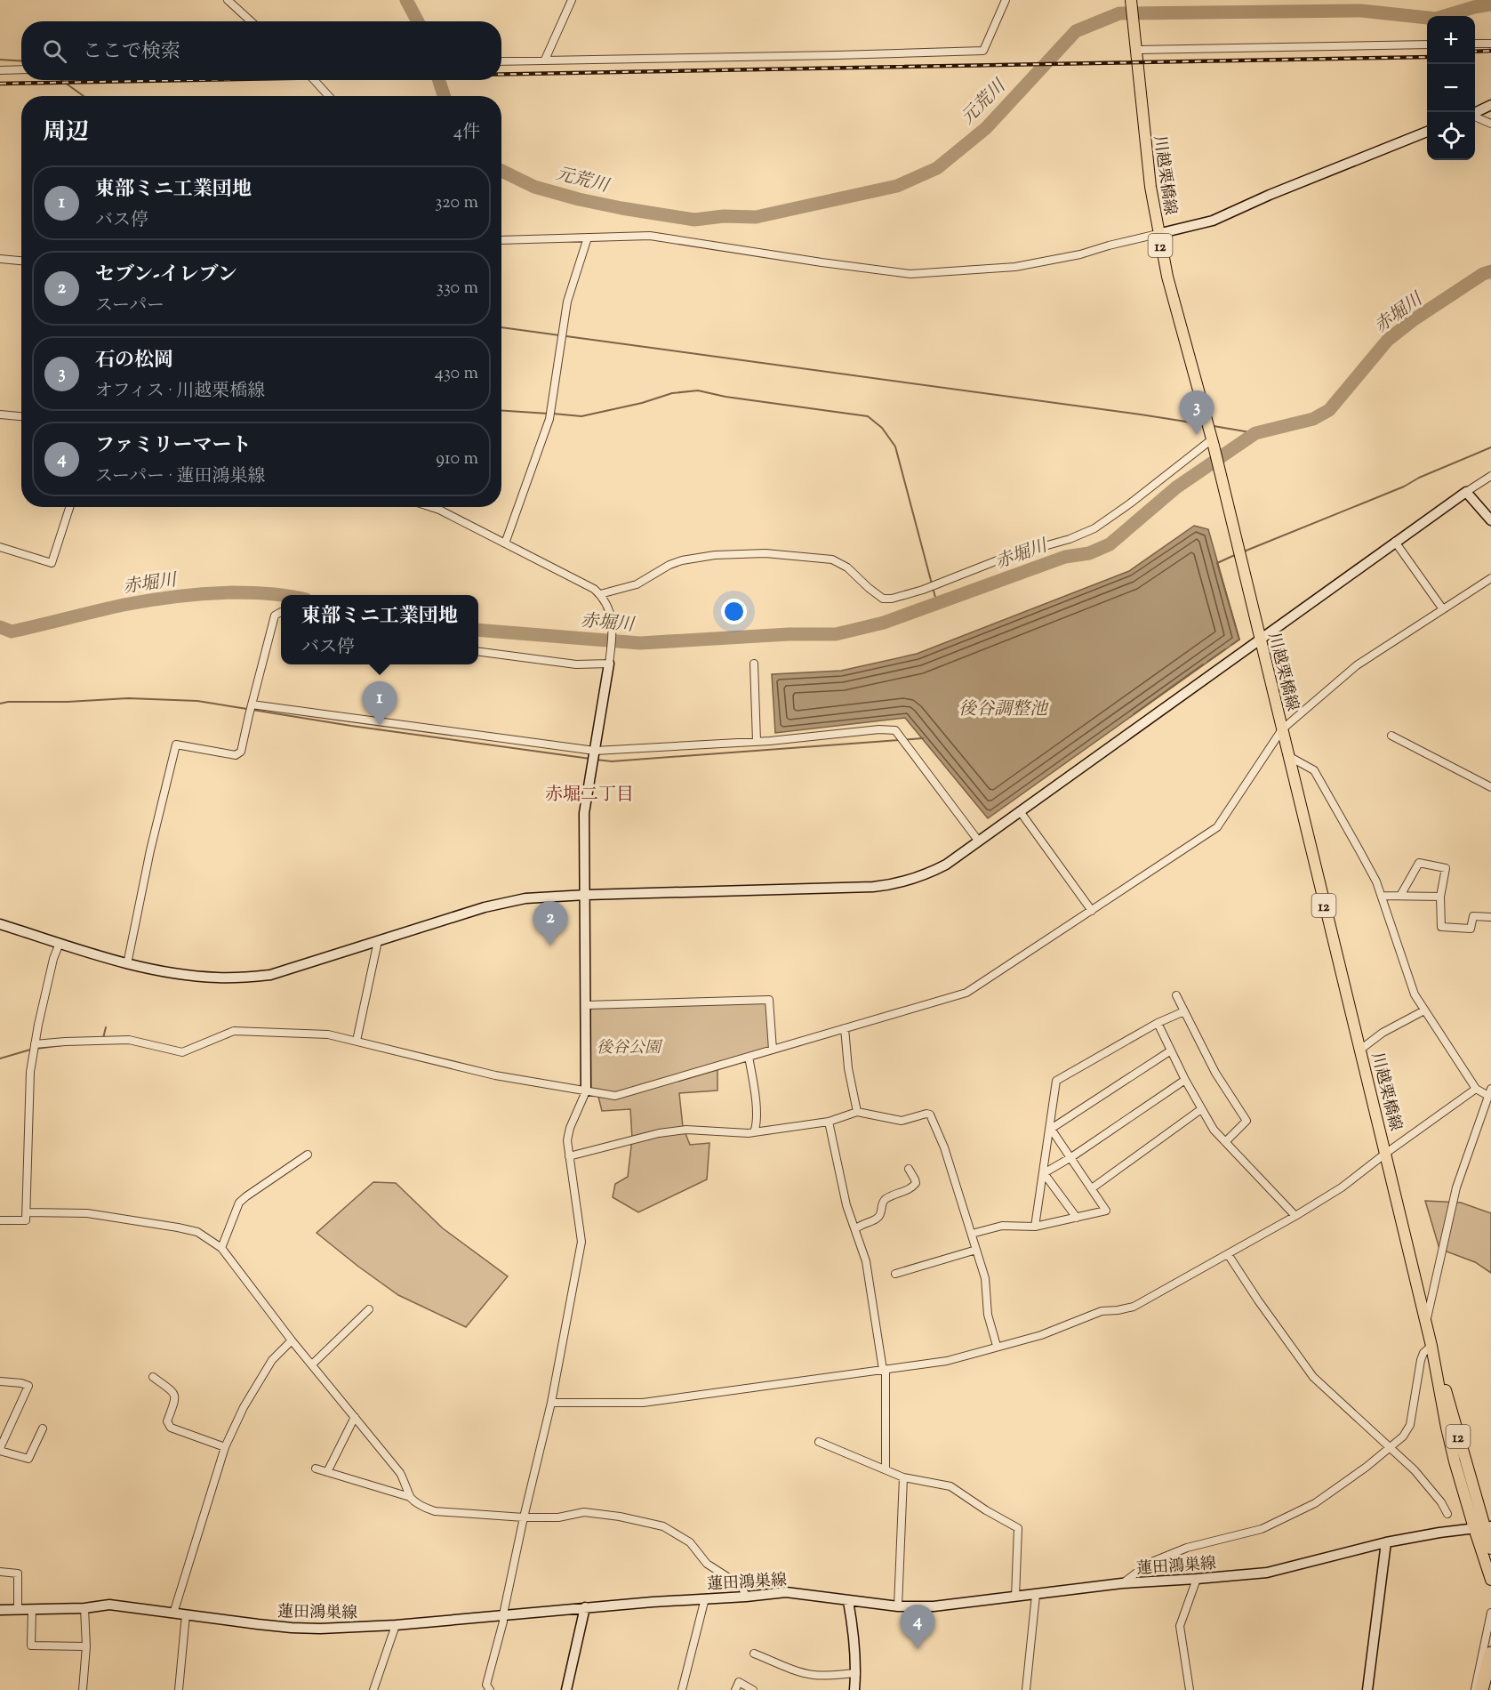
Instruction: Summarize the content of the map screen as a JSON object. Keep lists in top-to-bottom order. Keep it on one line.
{"streets":{"main road":["川越栗橋線","12"],"street":["蓮田鴻巣線"]},"crossings":[["川越栗橋線","蓮田鴻巣線"]],"districts":["赤堀二丁目"],"water":["元荒川","赤堀川","後谷調整池"],"parks":["後谷公園"],"page":{"map_buttons":["+","−"],"search":"ここで検索","heading":["周辺","4件"],"list":[{"mark":"1","name":"東部ミニ工業団地","note":"バス停","value":"320 m"},{"mark":"2","name":"セブン-イレブン","note":"スーパー","value":"330 m"},{"mark":"3","name":"石の松岡","note":"オフィス · 川越栗橋線","value":"430 m"},{"mark":"4","name":"ファミリーマート","note":"スーパー · 蓮田鴻巣線","value":"910 m"}],"pins":["3","1","2","4"],"popup":["東部ミニ工業団地","バス停"]}}
